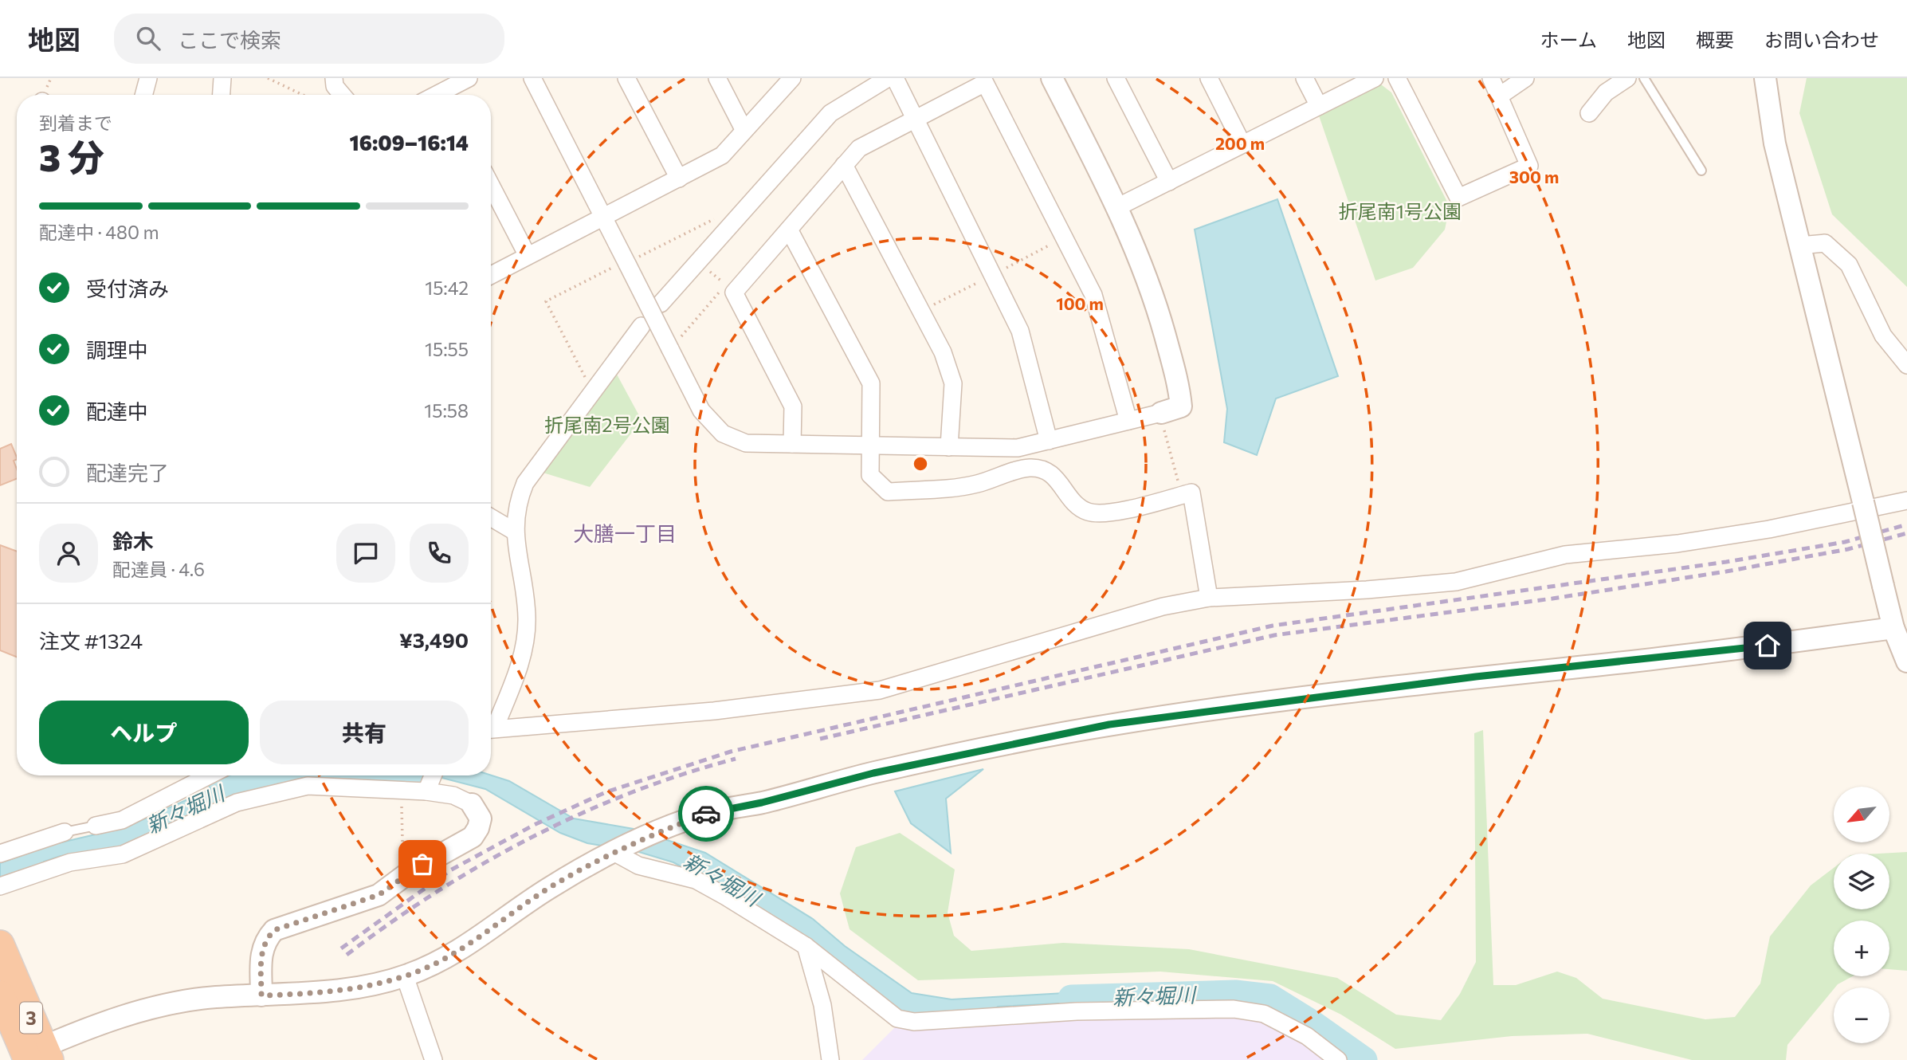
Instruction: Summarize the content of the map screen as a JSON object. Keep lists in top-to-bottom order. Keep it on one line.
{"streets":{"highway":["3"]},"districts":["大膳一丁目"],"water":["新々堀川"],"parks":["折尾南1号公園","折尾南2号公園"],"north":"bottom left","page":{"header":"地図","search":"ここで検索","nav":["ホーム","地図","概要","お問い合わせ"],"heading":["3 分","到着まで","16:09–16:14"],"panel":["鈴木","配達員 · 4.6","注文 #1324","¥3,490"],"bar":"配達中 · 480 m","list":[["受付済み","15:42"],["調理中","15:55"],["配達中","15:58"],"配達完了"],"buttons":["ヘルプ","共有"],"map_buttons":["+","−"]},"rings":["200 m","300 m","100 m"]}
